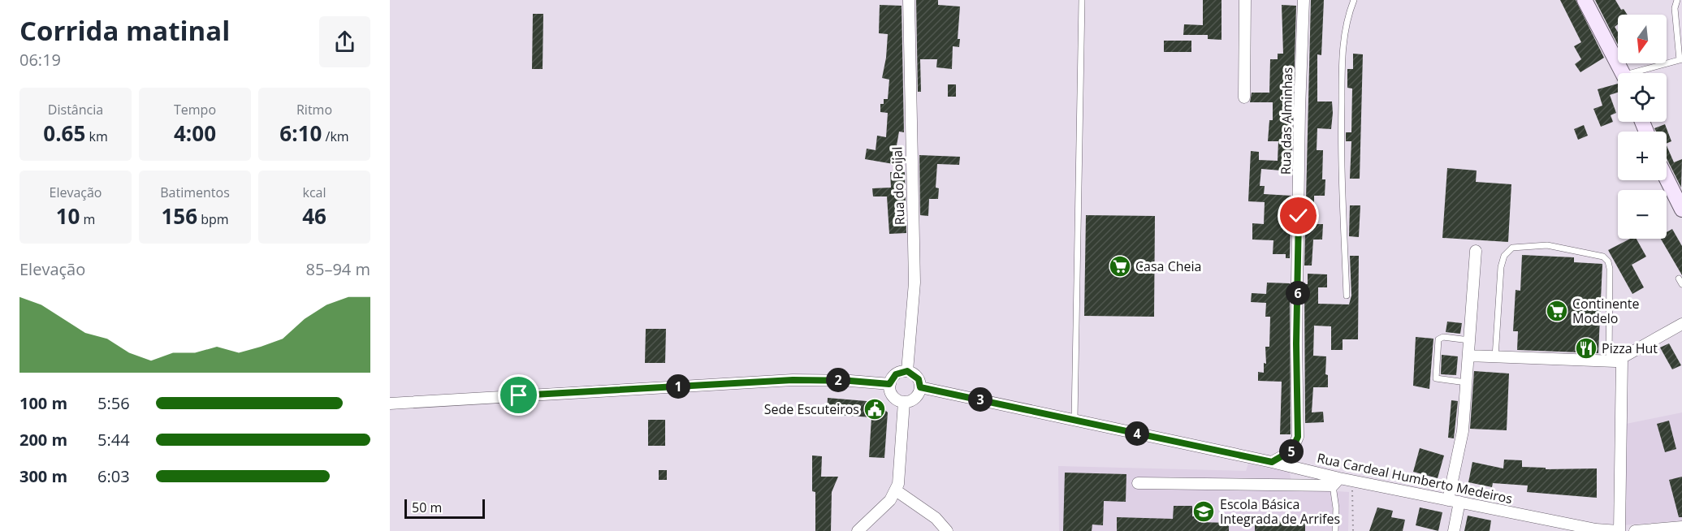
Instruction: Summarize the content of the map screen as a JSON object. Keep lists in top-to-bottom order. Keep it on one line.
{"streets":{"street":["Rua das Alminhas","Rua do Poijal","Rua Cardeal Humberto Medeiros"]},"crossings":[["Rua das Alminhas","Rua Cardeal Humberto Medeiros"],["Rua do Poijal","Rua Cardeal Humberto Medeiros"]],"places":{"supermarket":["Casa Cheia","Continente Modelo"],"restaurant":["Pizza Hut"],"public building":["Sede Escuteiros"],"school or university":["Escola Básica Integrada de Arrifes"]},"scale_bar":"50 m","north":"bottom","page":{"heading":["Corrida matinal","06:19"],"map_buttons":["+","−"],"stats":[["Distância","0.65 km"],["Tempo","4:00"],["Ritmo","6:10 /km"],["Elevação","10 m"],["Batimentos","156 bpm"],["kcal","46"]],"chart":["Elevação","85–94 m"],"pins":["6","2","1","3","4","5"],"list":[{"name":"100 m","note":"5:56"},{"name":"200 m","note":"5:44"},{"name":"300 m","note":"6:03"}],"scale":"50 m"}}
